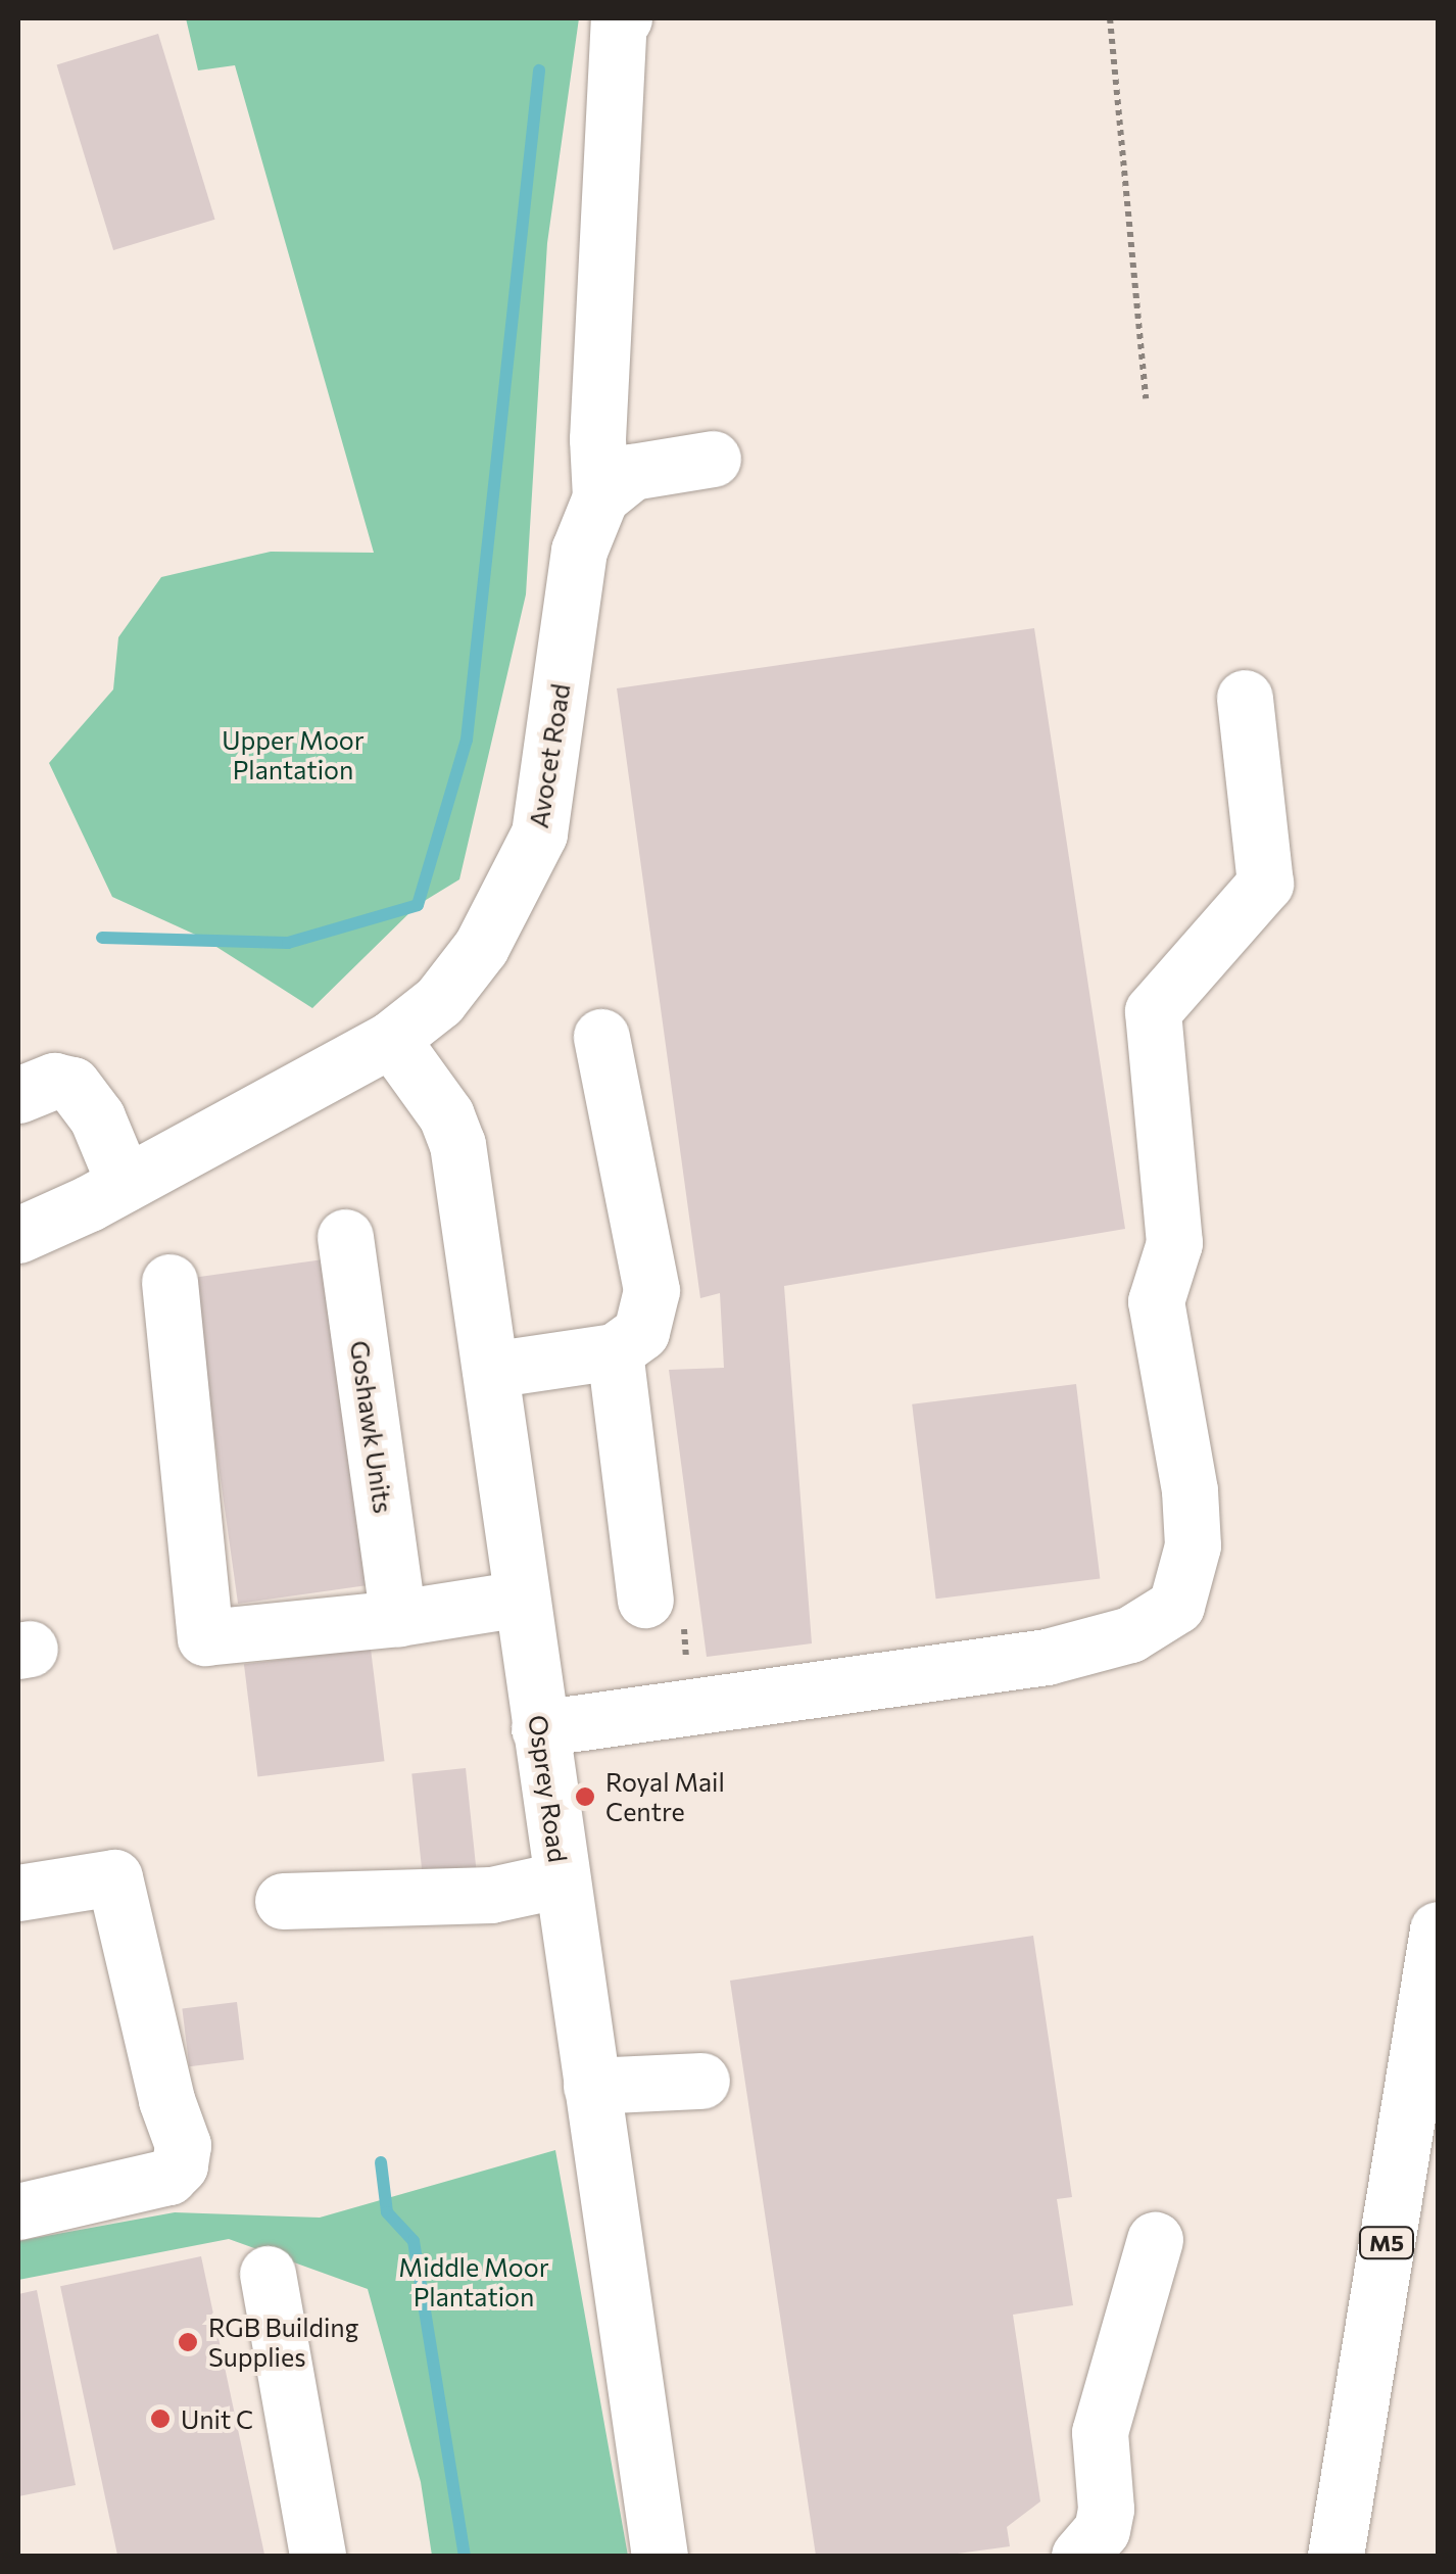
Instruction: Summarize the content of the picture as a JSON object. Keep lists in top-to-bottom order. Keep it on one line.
{"streets":{"main road":["Avocet Road","Goshawk Units","Osprey Road","M5"]},"crossings":[["Avocet Road","Osprey Road"]],"parks":["Upper Moor Plantation","Middle Moor Plantation"],"places":["Royal Mail Centre","RGB Building Supplies","Unit C"]}
